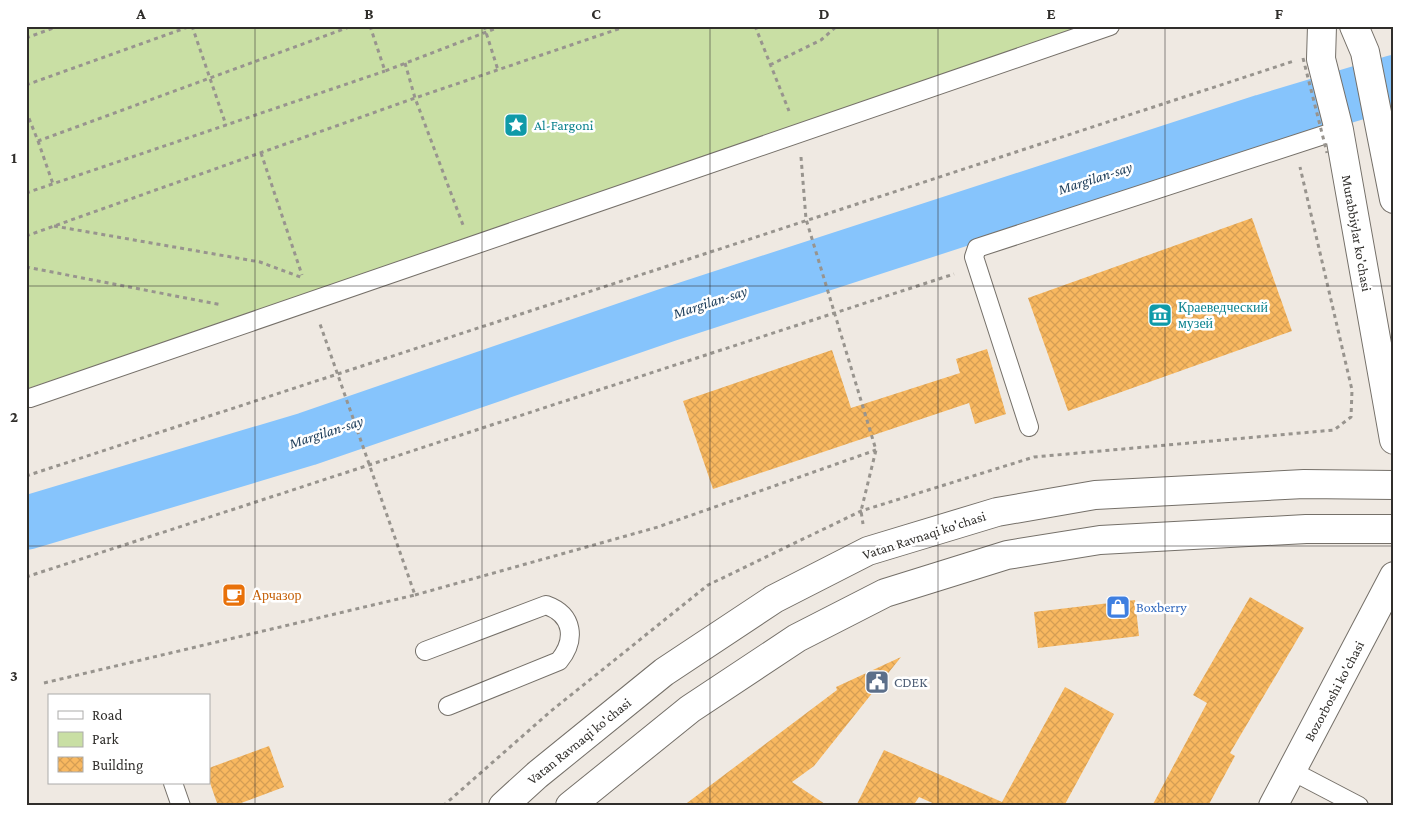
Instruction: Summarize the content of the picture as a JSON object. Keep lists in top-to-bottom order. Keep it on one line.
{"streets":{"main road":["Murabbiylar ko'chasi","Vatan Ravnaqi ko'chasi","Bozorboshi ko'chasi"]},"water":["Margilan-say"],"places":{"place":["Al-Fargoni"],"museum":["Краеведческий музей"],"cafe":["Арчазор"],"shop":["Boxberry"],"public building":["CDEK"]},"legend":["Road","Park","Building"],"grid":{"columns":["A","B","C","D","E","F"],"rows":["1","2","3"]}}
